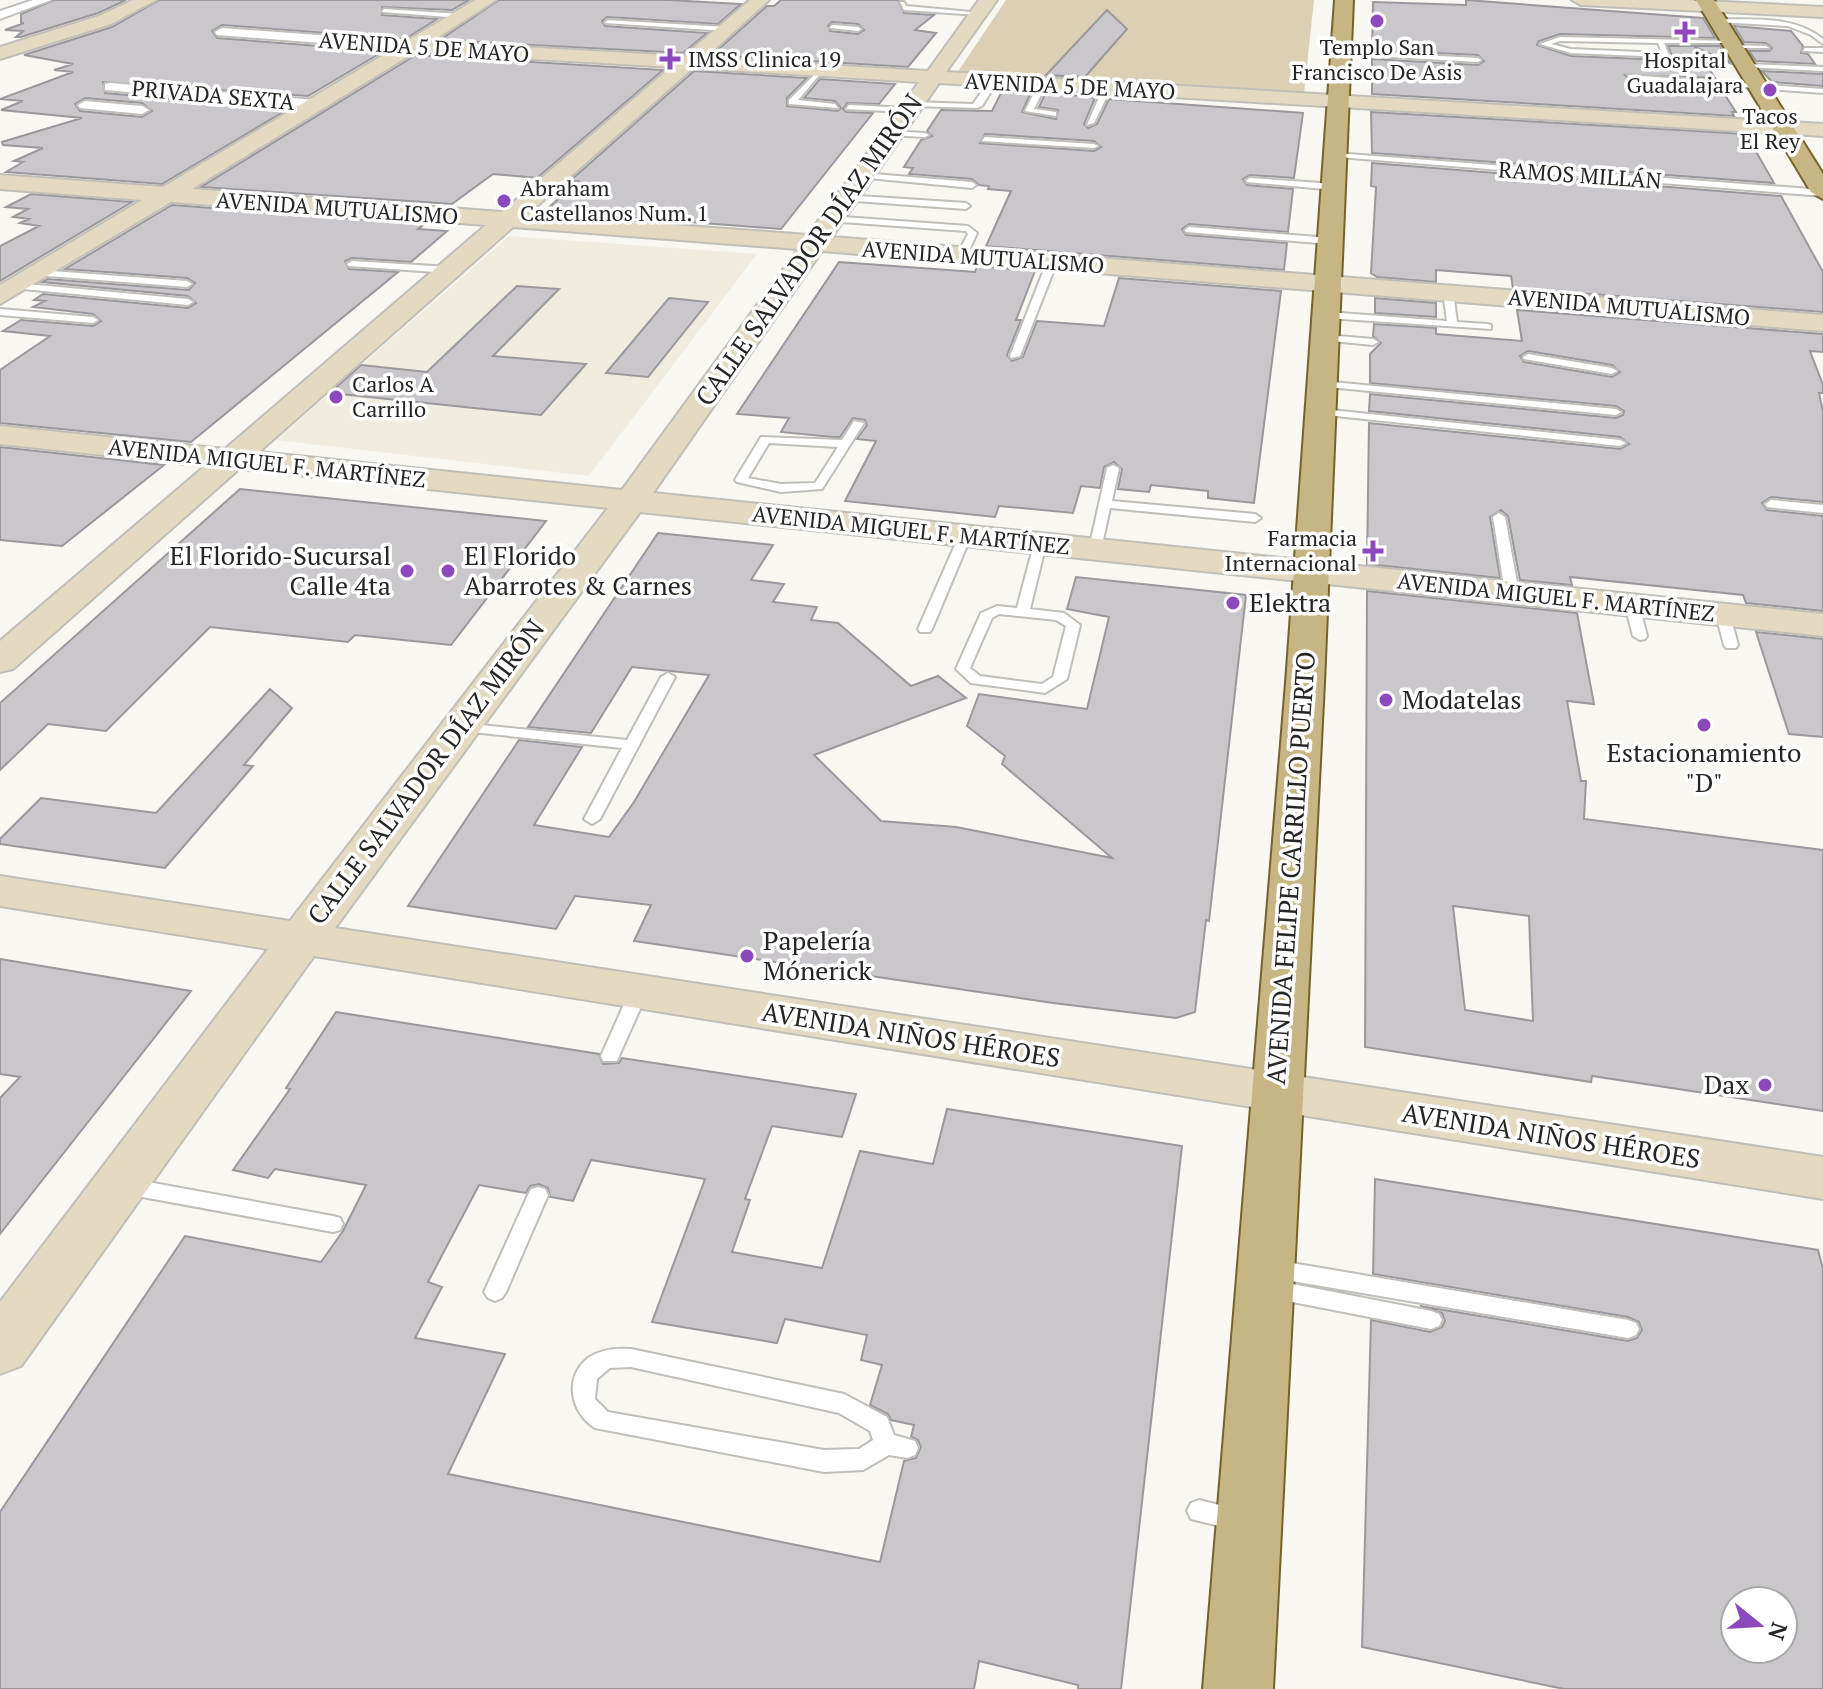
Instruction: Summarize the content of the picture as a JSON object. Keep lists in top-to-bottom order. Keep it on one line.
{"streets":{"main road":["AVENIDA FELIPE CARRILLO PUERTO"],"street":["AVENIDA 5 DE MAYO","PRIVADA SEXTA","AVENIDA MUTUALISMO","CALLE SALVADOR DÍAZ MIRÓN","AVENIDA MIGUEL F. MARTÍNEZ","AVENIDA NIÑOS HÉROES"],"lane":["RAMOS MILLÁN"]},"crossings":[["AVENIDA 5 DE MAYO","CALLE SALVADOR DÍAZ MIRÓN"],["AVENIDA 5 DE MAYO","AVENIDA FELIPE CARRILLO PUERTO"],["RAMOS MILLÁN","AVENIDA FELIPE CARRILLO PUERTO"],["AVENIDA MUTUALISMO","CALLE SALVADOR DÍAZ MIRÓN"],["AVENIDA MUTUALISMO","AVENIDA FELIPE CARRILLO PUERTO"],["CALLE SALVADOR DÍAZ MIRÓN","AVENIDA MIGUEL F. MARTÍNEZ"],["CALLE SALVADOR DÍAZ MIRÓN","AVENIDA NIÑOS HÉROES"],["AVENIDA MIGUEL F. MARTÍNEZ","AVENIDA FELIPE CARRILLO PUERTO"],["AVENIDA FELIPE CARRILLO PUERTO","AVENIDA NIÑOS HÉROES"]],"places":{"other":["Templo San Francisco De Asis","Tacos El Rey","Abraham Castellanos Num. 1","Carlos A Carrillo","El Florido-Sucursal Calle 4ta","El Florido Abarrotes & Carnes","Elektra","Modatelas","Estacionamiento \"D\"","Papelería Mónerick","Dax"],"health":["Hospital Guadalajara","IMSS Clinica 19","Farmacia Internacional"]},"north":"right"}
